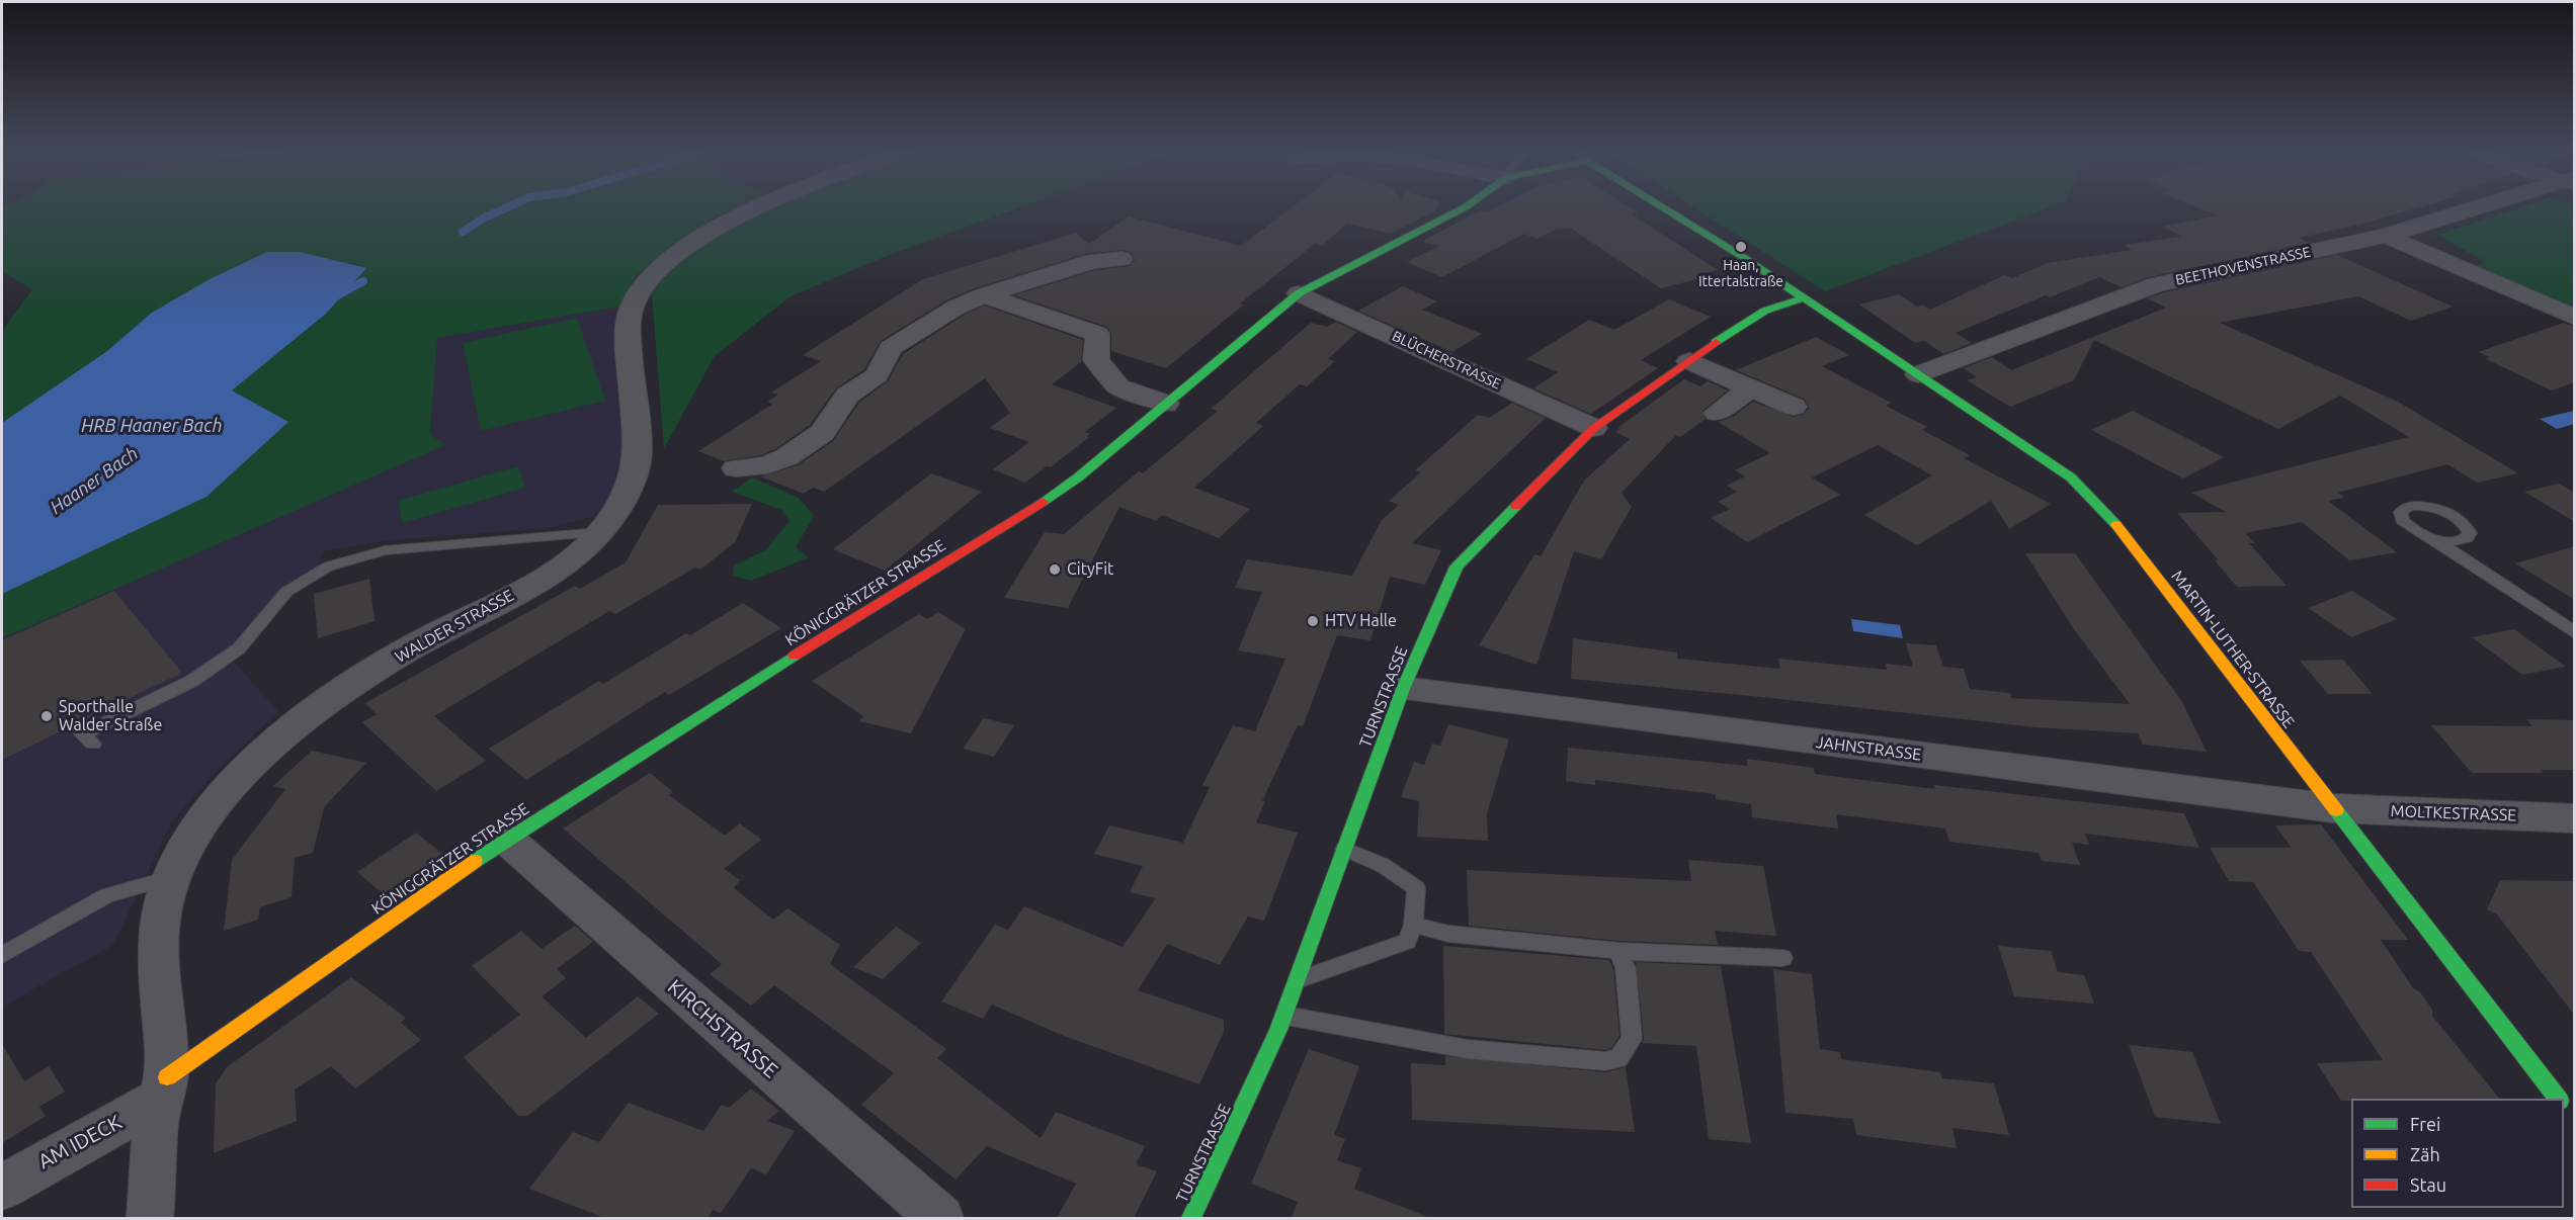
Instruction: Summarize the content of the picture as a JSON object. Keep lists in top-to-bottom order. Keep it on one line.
{"streets":{"street":["BEETHOVENSTRASSE","BLÜCHERSTRASSE","KÖNIGGRÄTZER STRASSE","WALDER STRASSE","MARTIN-LUTHER-STRASSE","TURNSTRASSE","JAHNSTRASSE","MOLTKESTRASSE","KIRCHSTRASSE","AM IDECK"]},"crossings":[["BEETHOVENSTRASSE","MARTIN-LUTHER-STRASSE"],["BLÜCHERSTRASSE","KÖNIGGRÄTZER STRASSE"],["BLÜCHERSTRASSE","TURNSTRASSE"],["KÖNIGGRÄTZER STRASSE","WALDER STRASSE"],["KÖNIGGRÄTZER STRASSE","KIRCHSTRASSE"],["KÖNIGGRÄTZER STRASSE","AM IDECK"],["WALDER STRASSE","AM IDECK"],["MARTIN-LUTHER-STRASSE","TURNSTRASSE"],["MARTIN-LUTHER-STRASSE","JAHNSTRASSE"],["MARTIN-LUTHER-STRASSE","MOLTKESTRASSE"],["TURNSTRASSE","JAHNSTRASSE"],["JAHNSTRASSE","MOLTKESTRASSE"]],"water":["HRB Haaner Bach","Haaner Bach"],"places":["Haan, Ittertalstraße","CityFit","HTV Halle","Sporthalle Walder Straße"],"legend":["Frei","Zäh","Stau"]}
